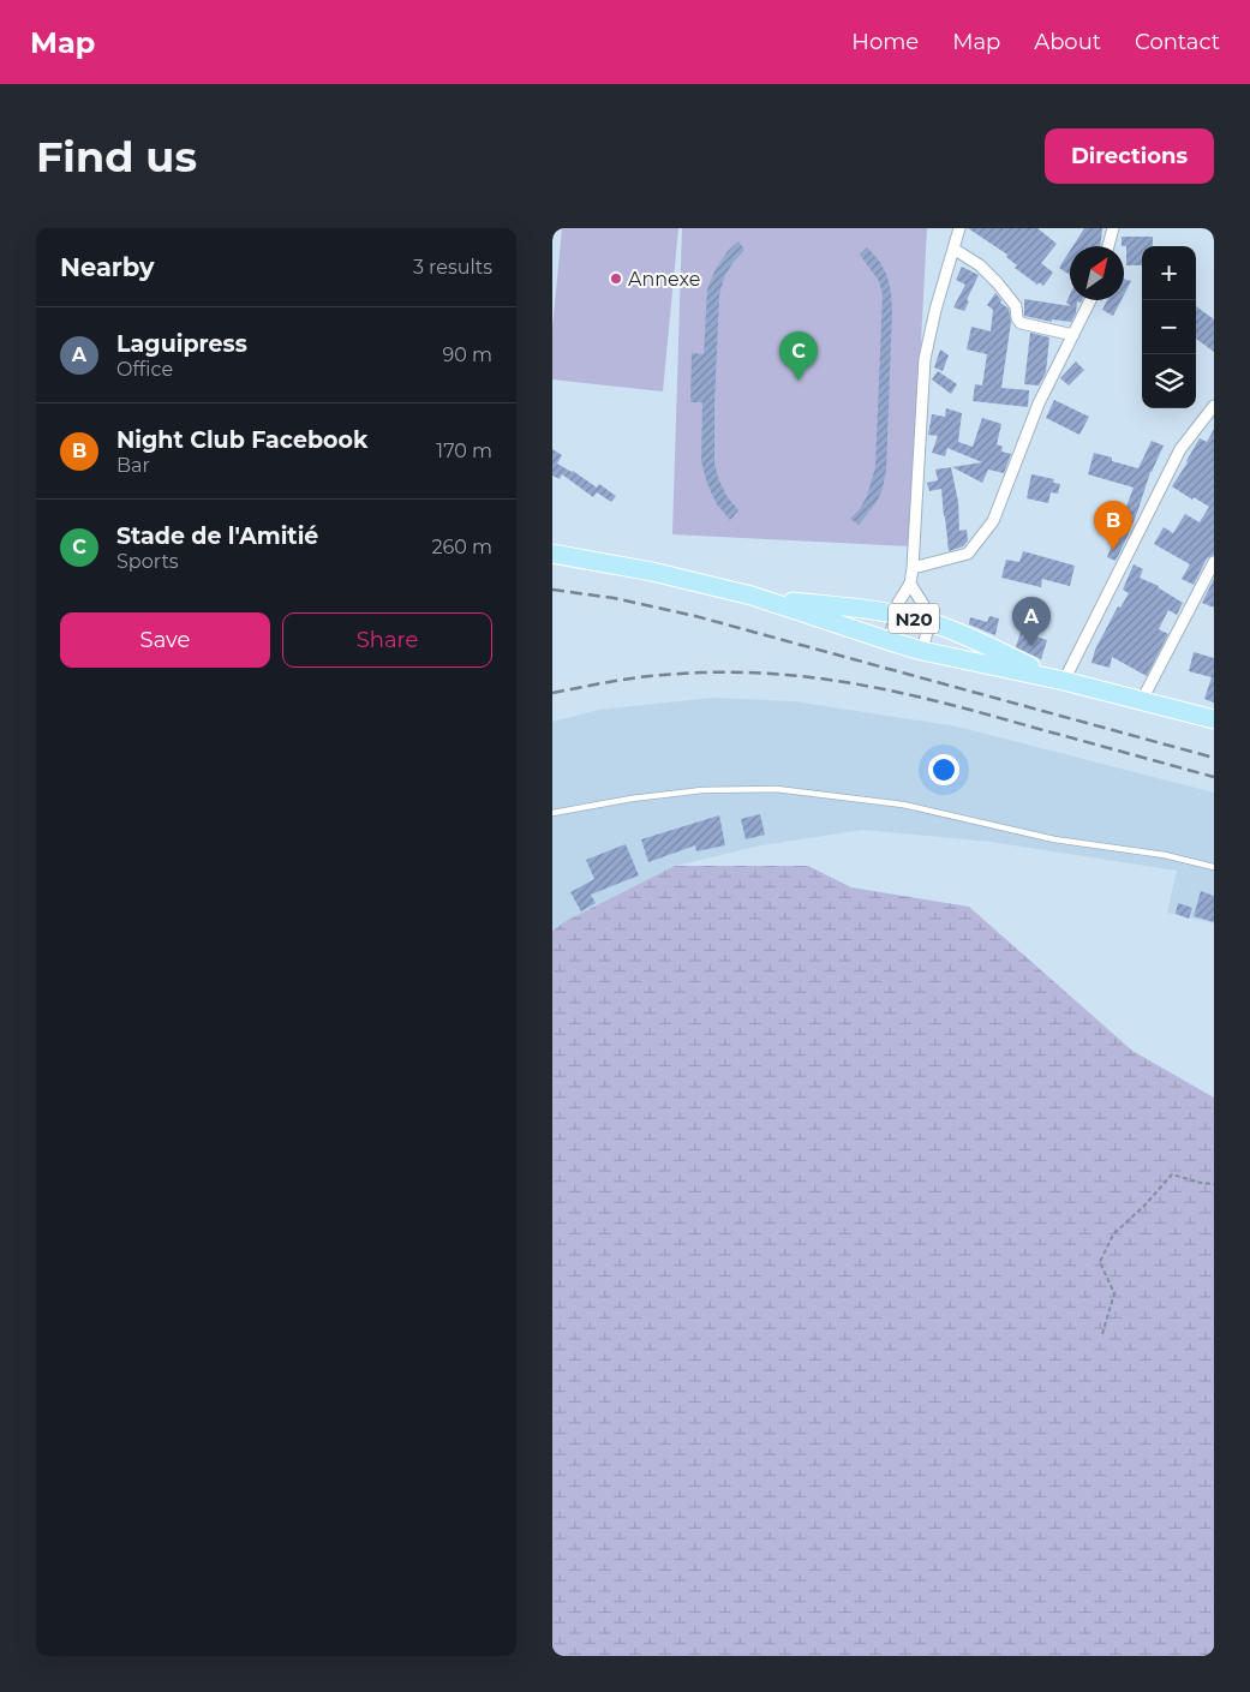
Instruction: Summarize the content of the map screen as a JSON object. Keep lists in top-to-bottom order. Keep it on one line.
{"streets":{"main road":["N20"]},"places":["Annexe"],"north":"top right","page":{"header":"Map","nav":["Home","Map","About","Contact"],"buttons":["Directions",["Save","Share"]],"title":"Find us","heading":["Nearby","3 results"],"map_buttons":["+","−"],"list":[{"mark":"A","name":"Laguipress","note":"Office","value":"90 m"},{"mark":"B","name":"Night Club Facebook","note":"Bar","value":"170 m"},{"mark":"C","name":"Stade de l'Amitié","note":"Sports","value":"260 m"}],"pins":["C","B","A"]}}
